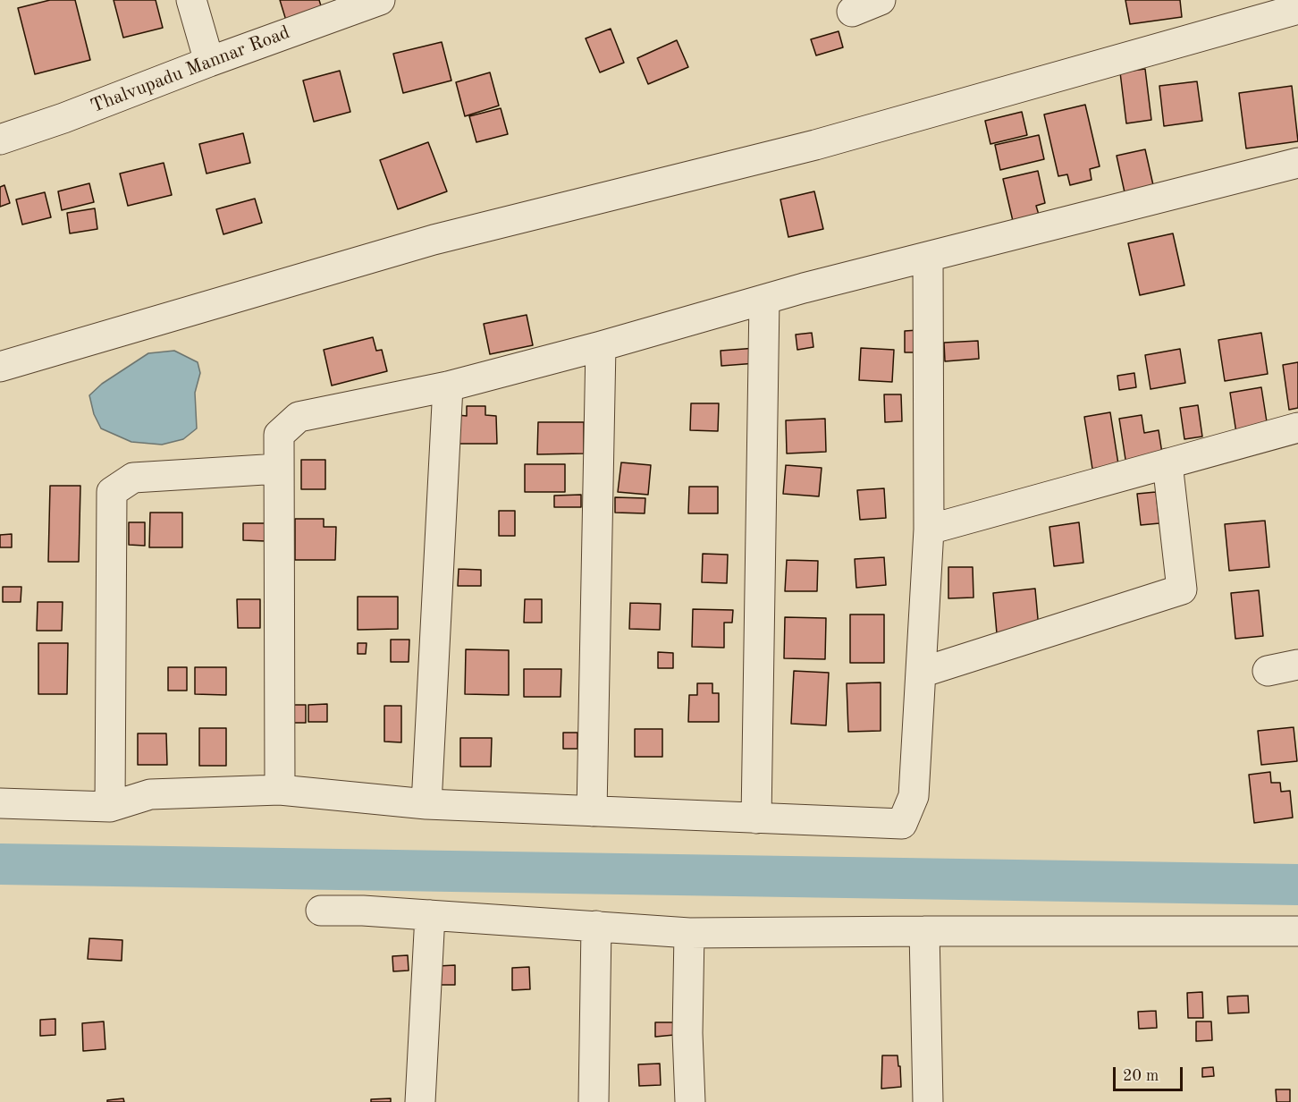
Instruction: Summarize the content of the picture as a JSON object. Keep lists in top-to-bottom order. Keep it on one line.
{"streets":{"street":["Thalvupadu Mannar Road"]},"scale_bar":"20 m"}
